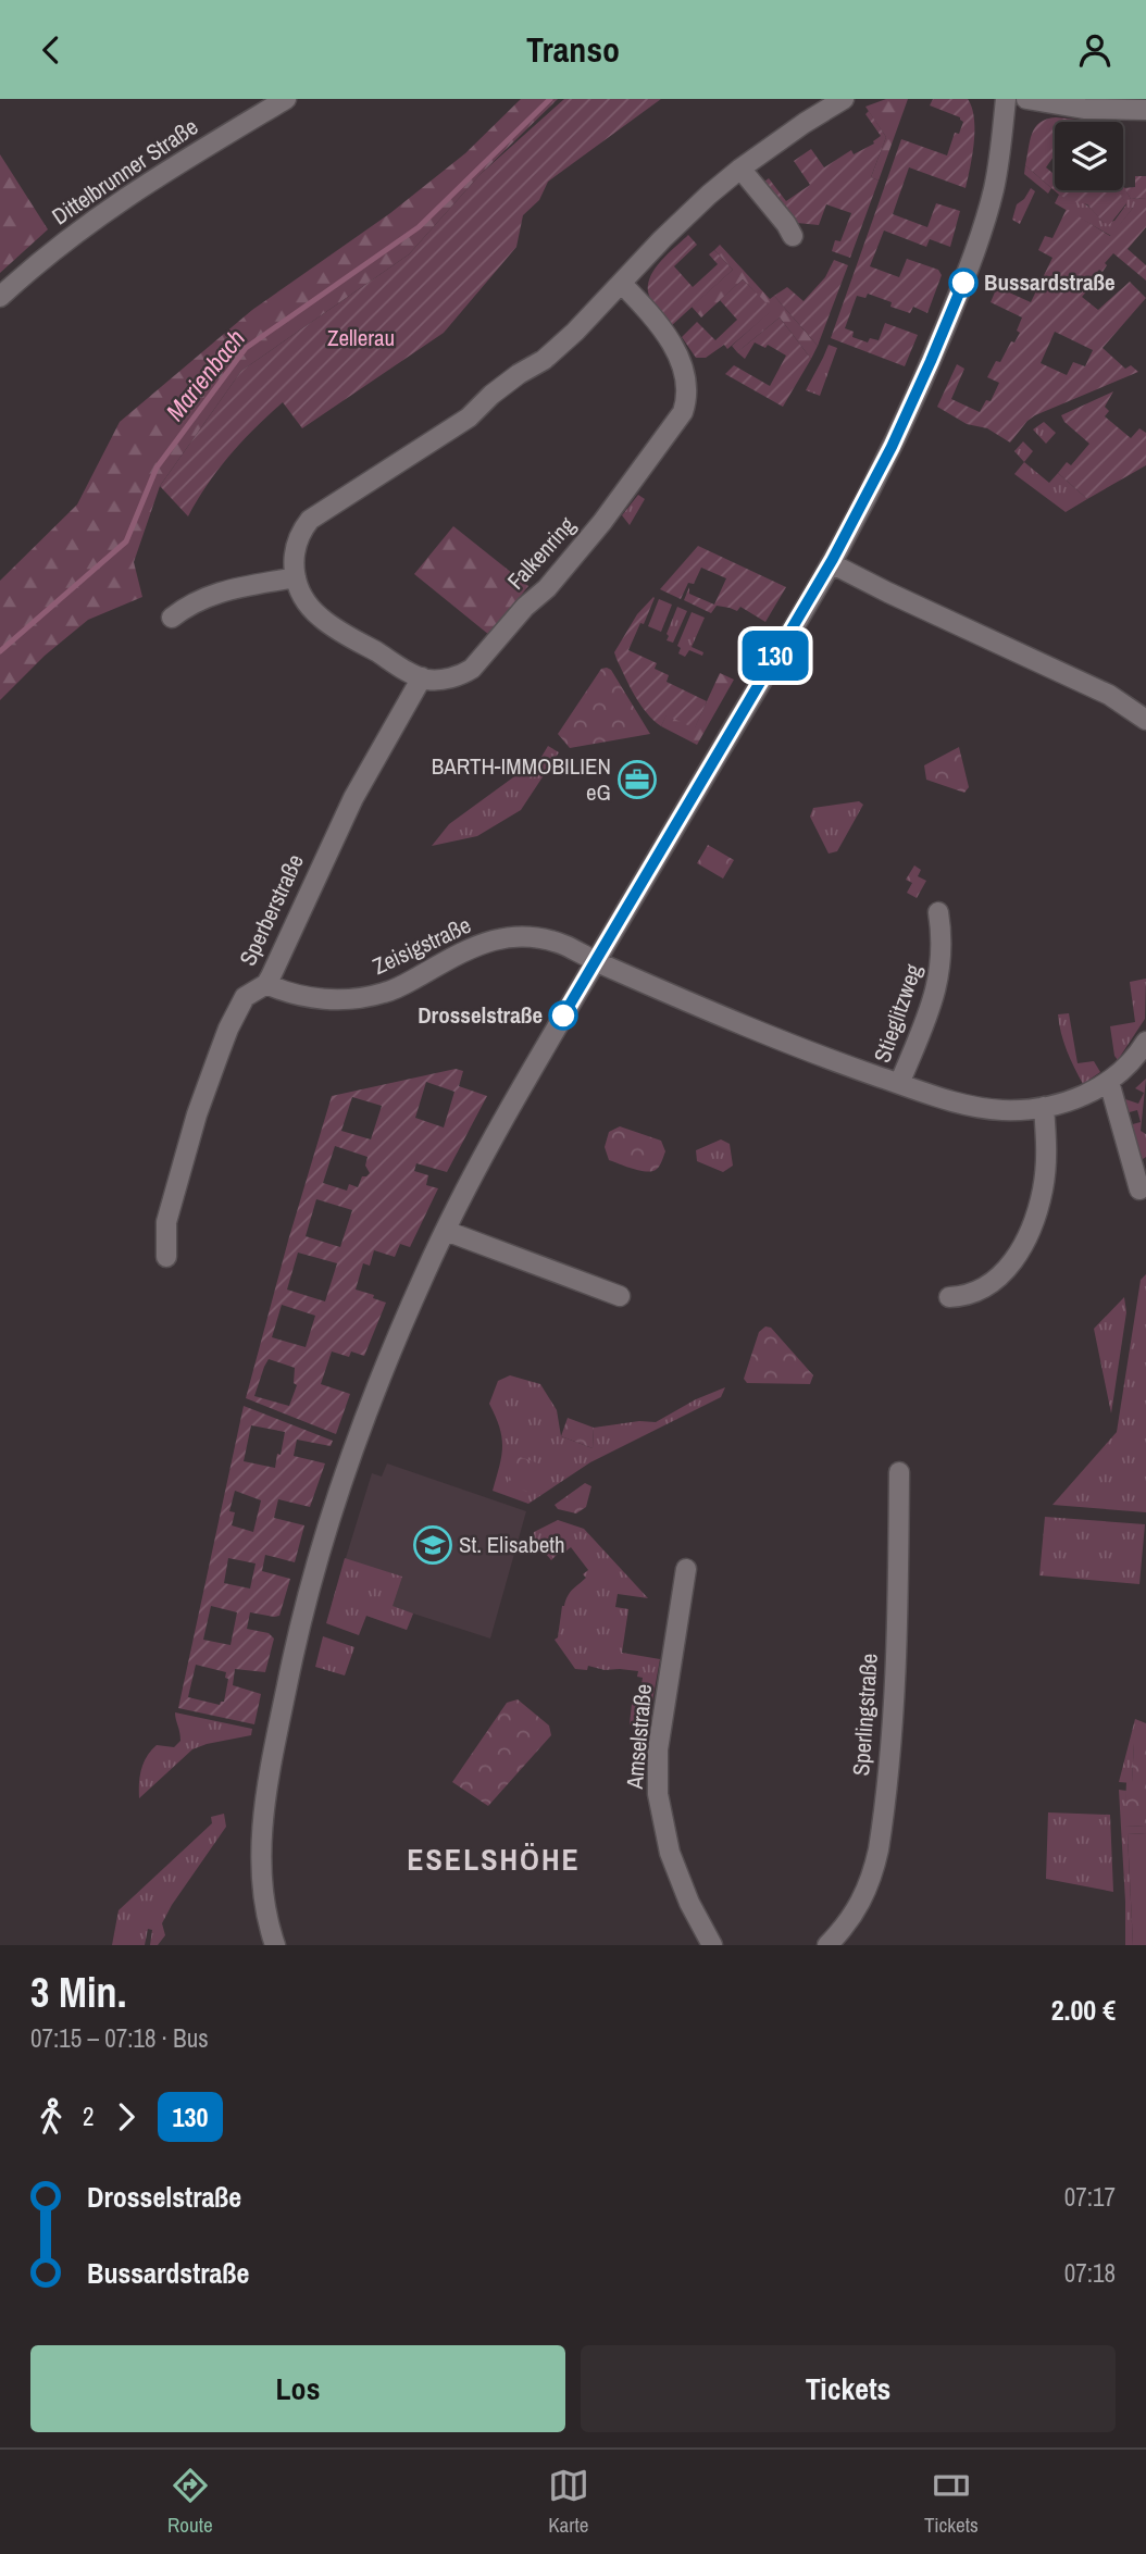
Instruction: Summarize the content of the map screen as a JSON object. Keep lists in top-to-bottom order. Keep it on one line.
{"streets":{"street":["Dittelbrunner Straße","Falkenring","Sperberstraße","Zeisigstraße","Stieglitzweg","Sperlingstraße","Amselstraße"]},"crossings":[["Falkenring","Sperberstraße"],["Sperberstraße","Zeisigstraße"]],"districts":["ESELSHÖHE"],"water":["Marienbach"],"parks":["Zellerau"],"places":{"other":["Bussardstraße","Drosselstraße"],"office":["BARTH-IMMOBILIEN eG"],"school or university":["St. Elisabeth"]},"lines":["bus line 130"],"page":{"header":"Transo","on_map":"130","heading":["3 Min.","07:15 – 07:18 · Bus","2.00 €"],"legs":["2","130"],"list":[{"name":"Drosselstraße","value":"07:17"},{"name":"Bussardstraße","value":"07:18"}],"buttons":["Los","Tickets"],"tabs":["Route","Karte","Tickets"]}}
